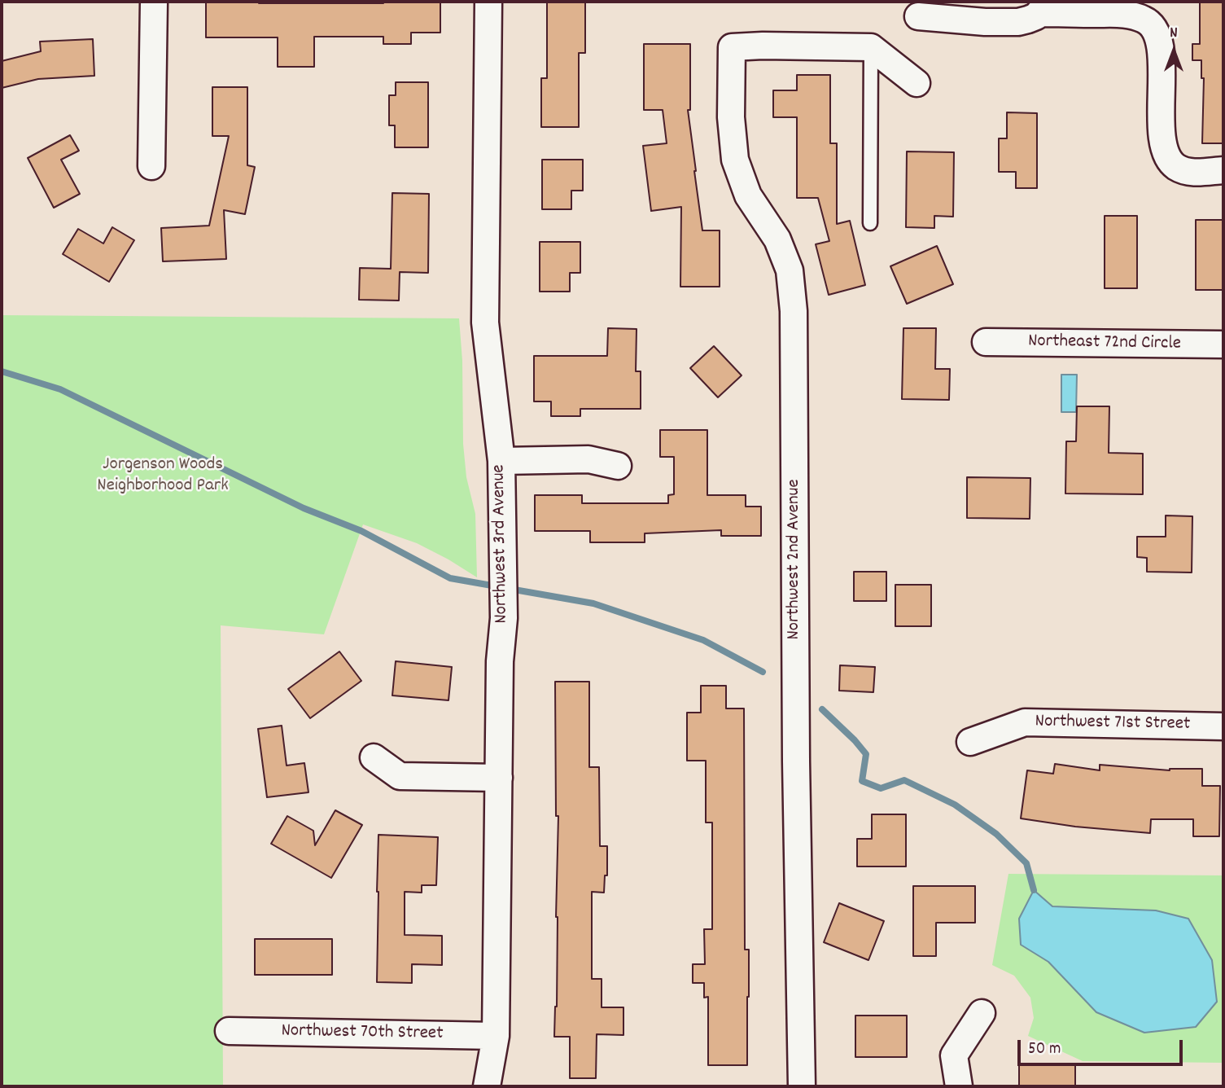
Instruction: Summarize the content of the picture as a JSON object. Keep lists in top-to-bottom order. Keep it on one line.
{"streets":{"street":["Northeast 72nd Circle","Northwest 3rd Avenue","Northwest 2nd Avenue","Northwest 71st Street","Northwest 70th Street"]},"crossings":[["Northwest 3rd Avenue","Northwest 70th Street"]],"parks":["Jorgenson Woods Neighborhood Park"],"scale_bar":"50 m","north":"top"}
